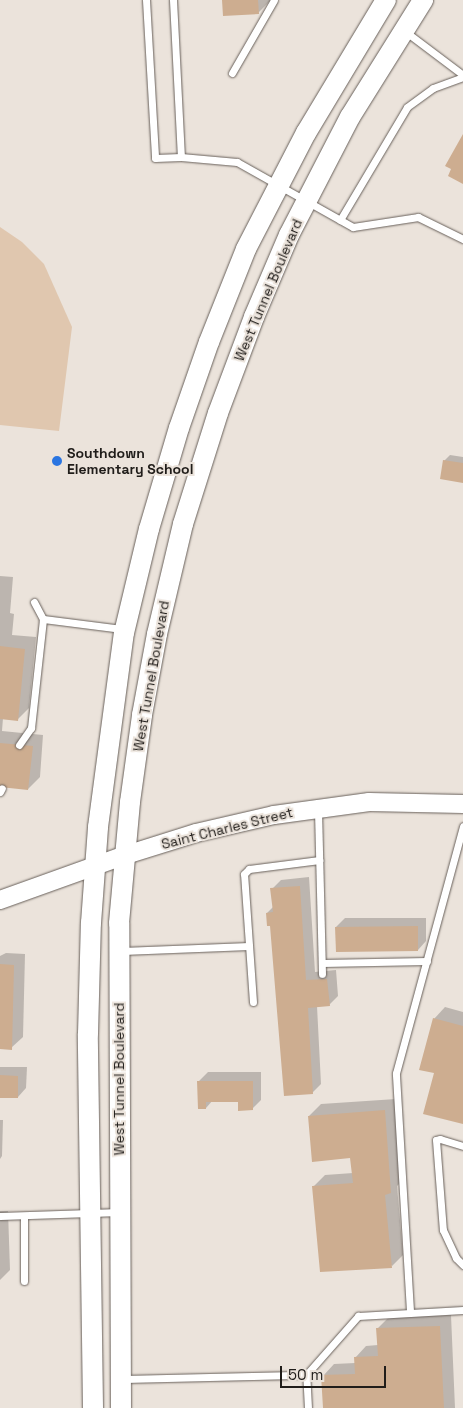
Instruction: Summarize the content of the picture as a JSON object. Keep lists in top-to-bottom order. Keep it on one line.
{"streets":{"main road":["West Tunnel Boulevard"],"street":["Saint Charles Street"]},"crossings":[["West Tunnel Boulevard","Saint Charles Street"]],"places":["Southdown Elementary School"],"scale_bar":"50 m"}
